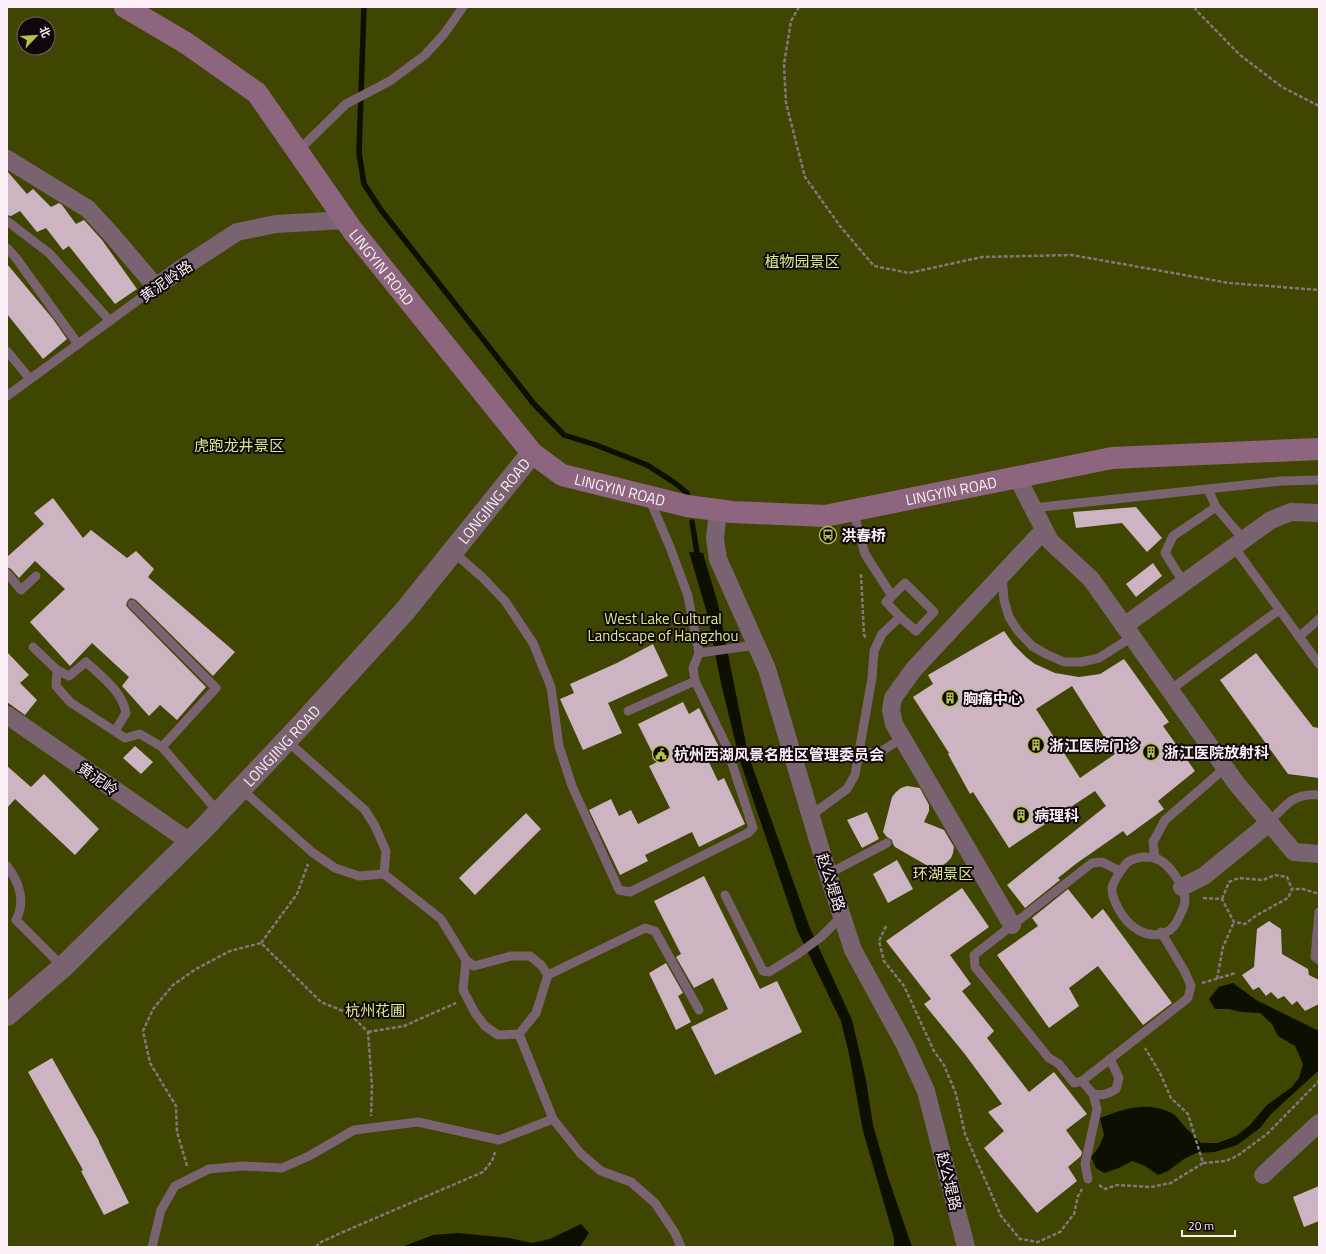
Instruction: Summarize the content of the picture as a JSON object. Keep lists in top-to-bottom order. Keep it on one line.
{"streets":{"main road":["LINGYIN ROAD"],"street":["黄泥岭路","LONGJING ROAD","黄泥岭","赵公堤路"]},"crossings":[["LINGYIN ROAD","黄泥岭路"],["LINGYIN ROAD","LONGJING ROAD"],["LINGYIN ROAD","赵公堤路"],["LONGJING ROAD","黄泥岭"]],"parks":["植物园景区","虎跑龙井景区","West Lake Cultural Landscape of Hangzhou","环湖景区","杭州花圃"],"places":{"bus stop":["洪春桥"],"building":["胸痛中心","浙江医院门诊","浙江医院放射科","病理科"],"public building":["杭州西湖风景名胜区管理委员会"]},"scale_bar":"20 m","north":"top right"}
